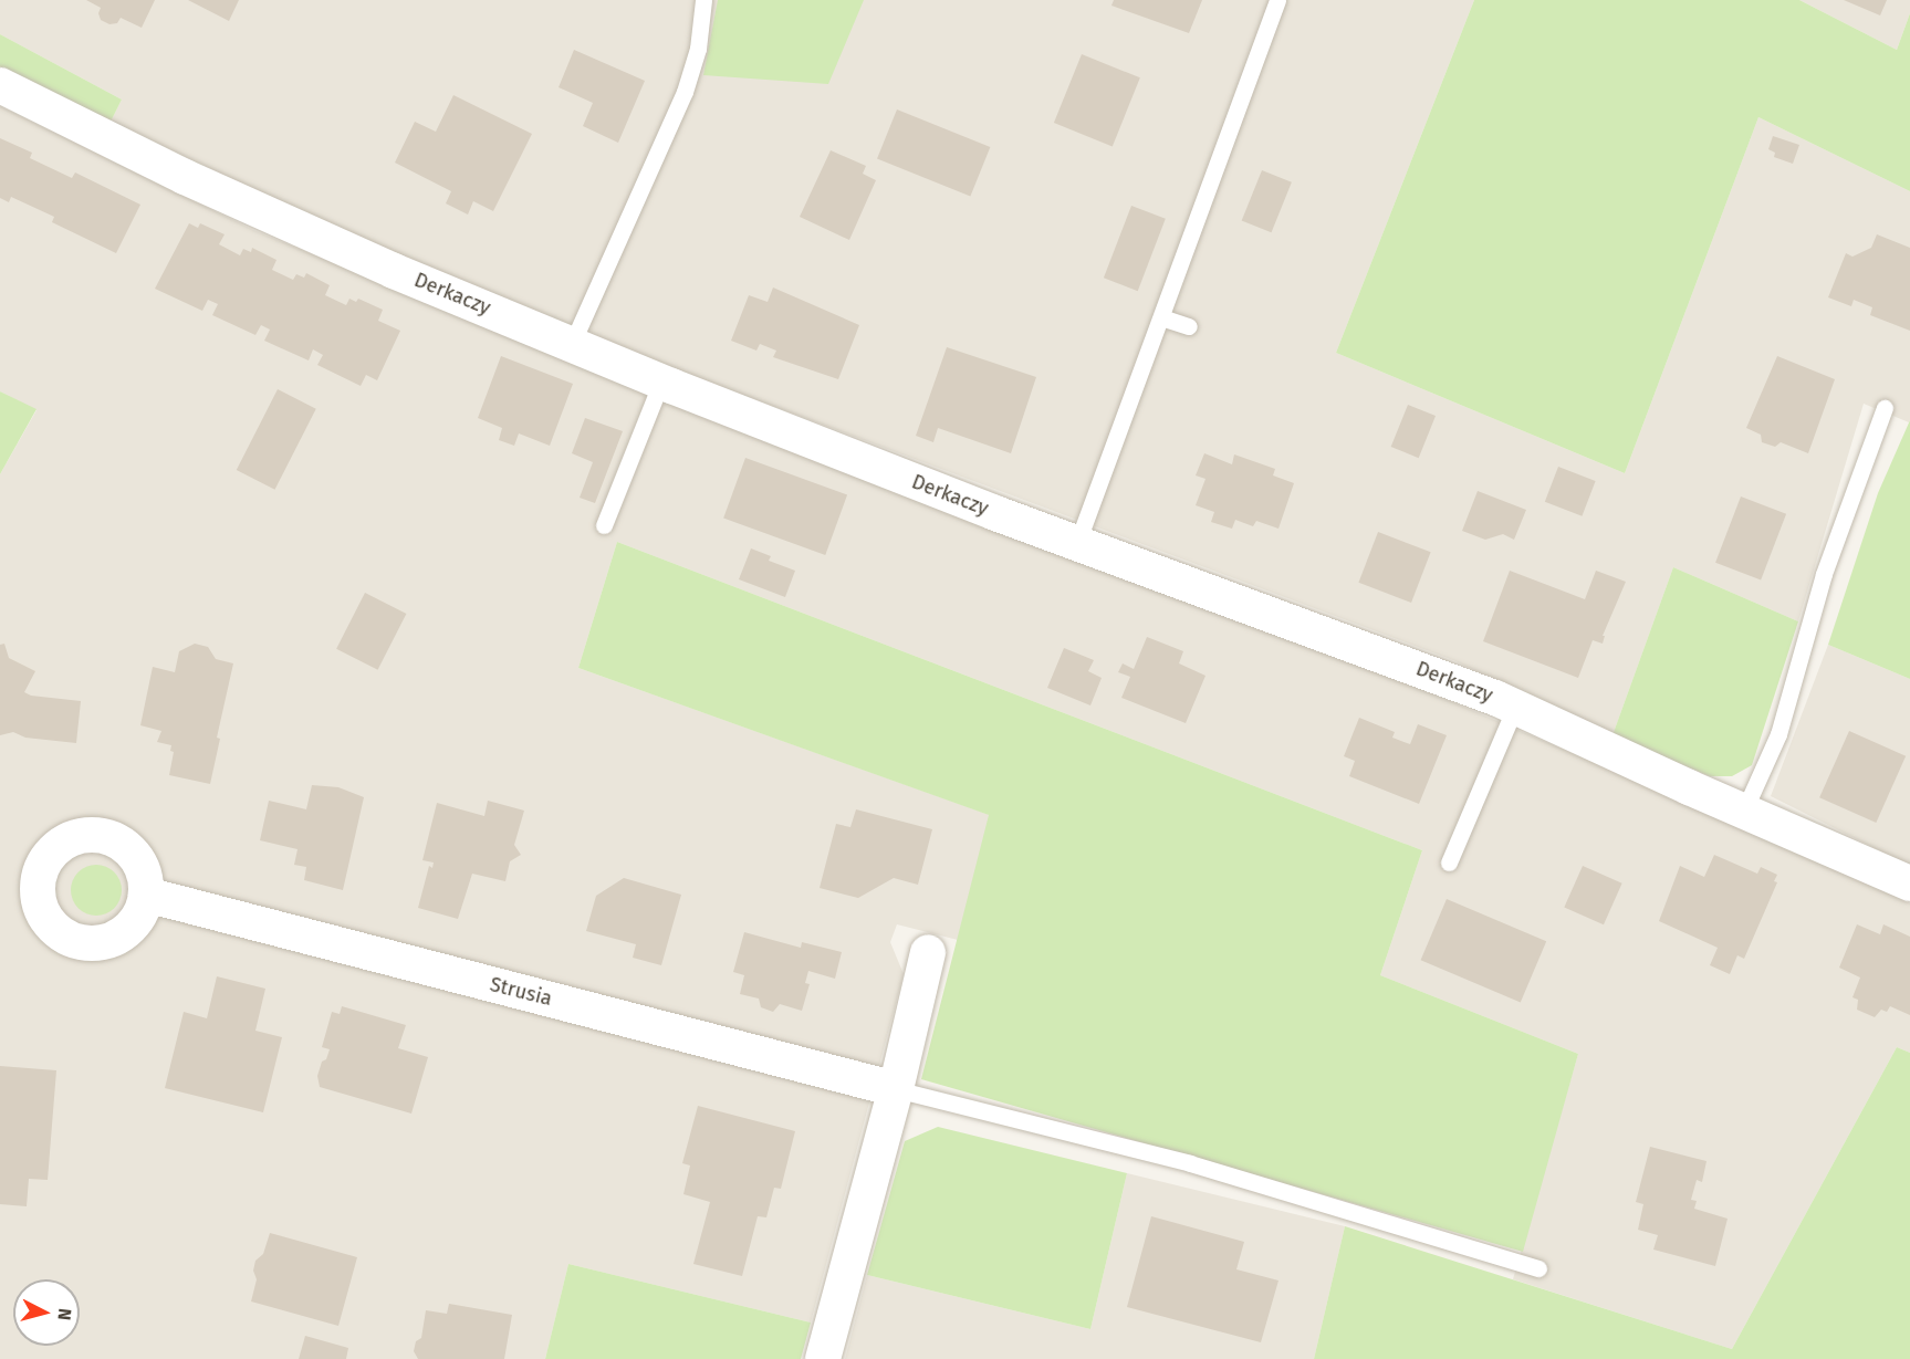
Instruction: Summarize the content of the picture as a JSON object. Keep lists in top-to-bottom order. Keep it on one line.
{"streets":{"street":["Derkaczy","Strusia"]},"north":"right"}
